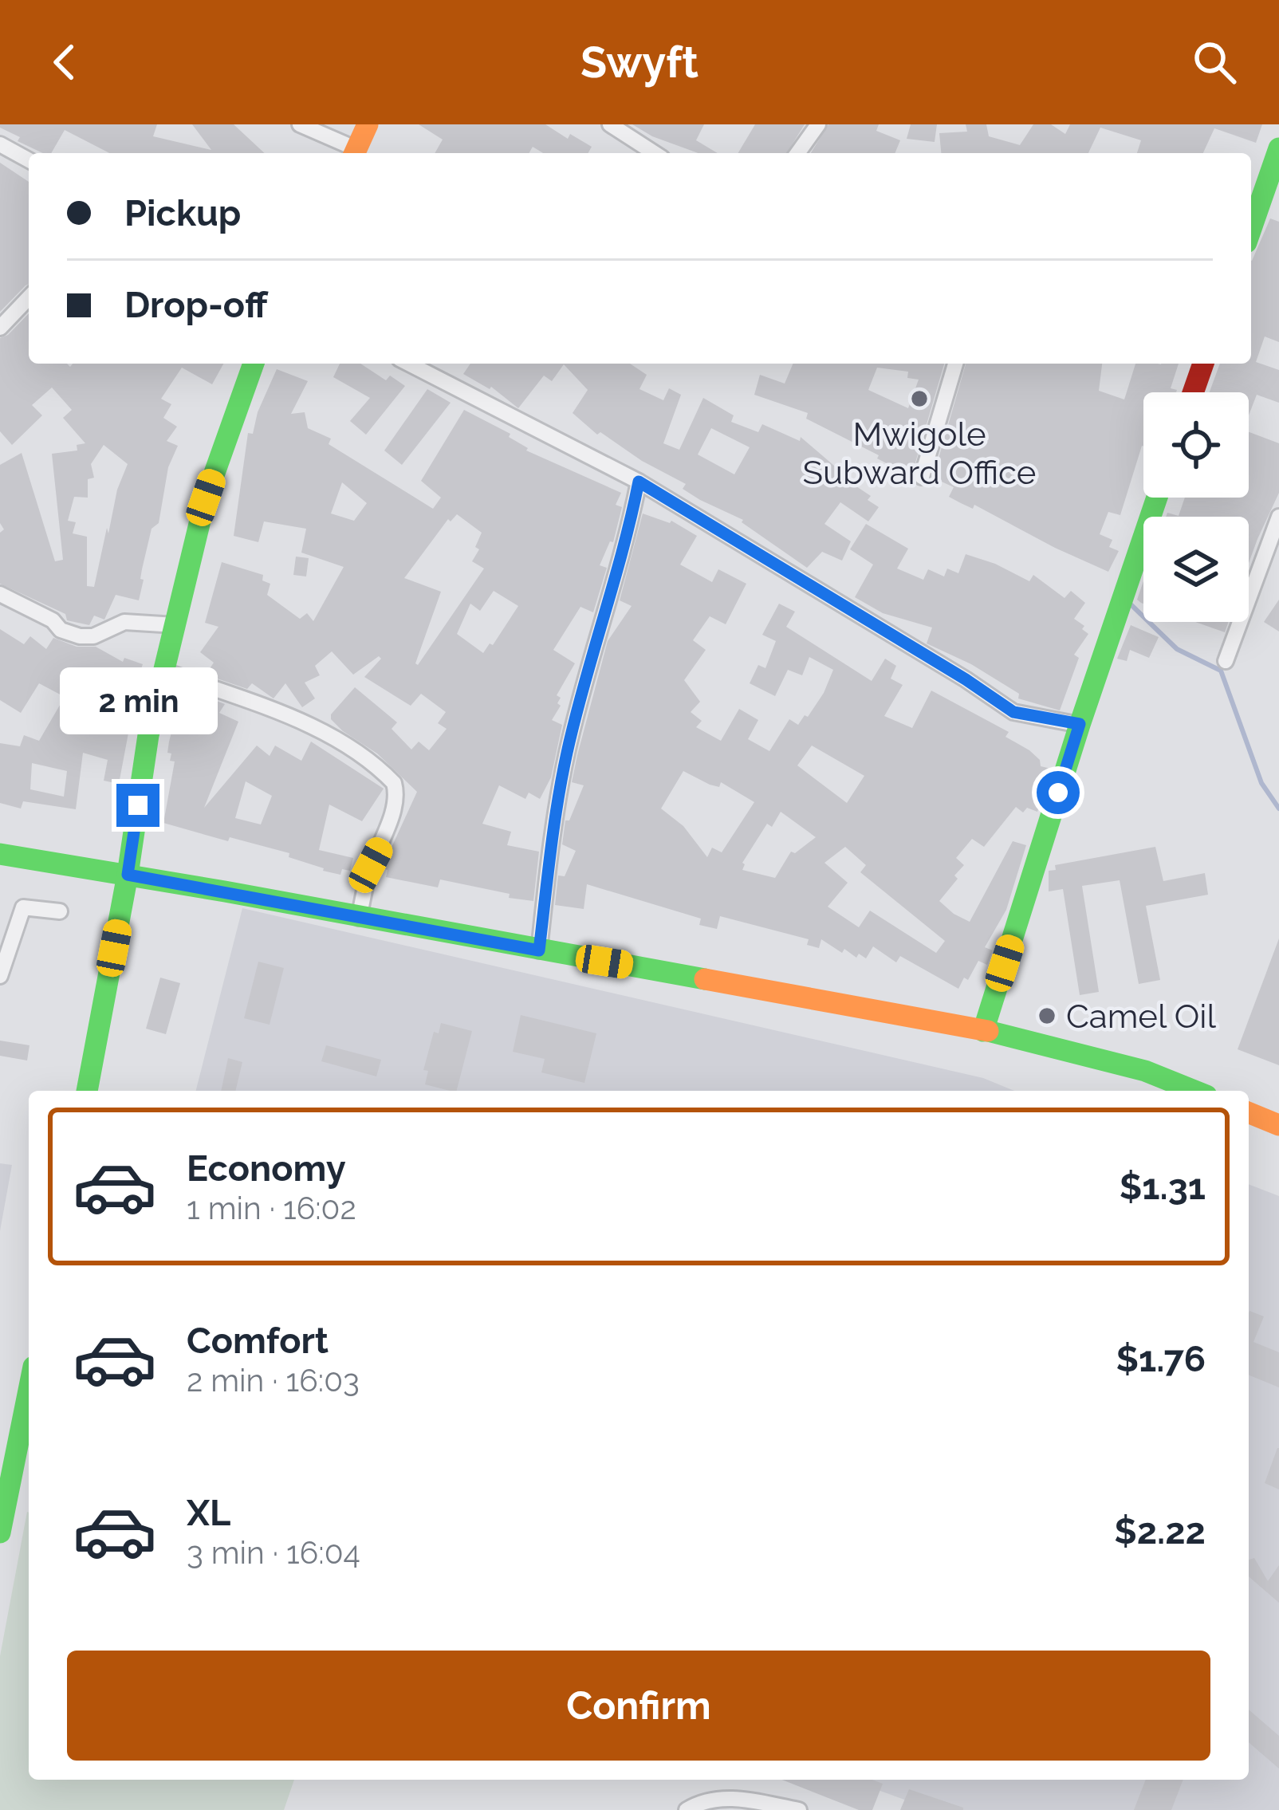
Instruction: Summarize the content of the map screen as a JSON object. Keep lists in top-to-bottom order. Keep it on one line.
{"places":["Mwigole Subward Office","Camel Oil"],"page":{"header":"Swyft","banner":["Pickup","Drop-off"],"bubble":"2 min","list":[{"name":"Economy","note":"1 min · 16:02","value":"$1.31"},{"name":"Comfort","note":"2 min · 16:03","value":"$1.76"},{"name":"XL","note":"3 min · 16:04","value":"$2.22"}],"buttons":"Confirm"}}
